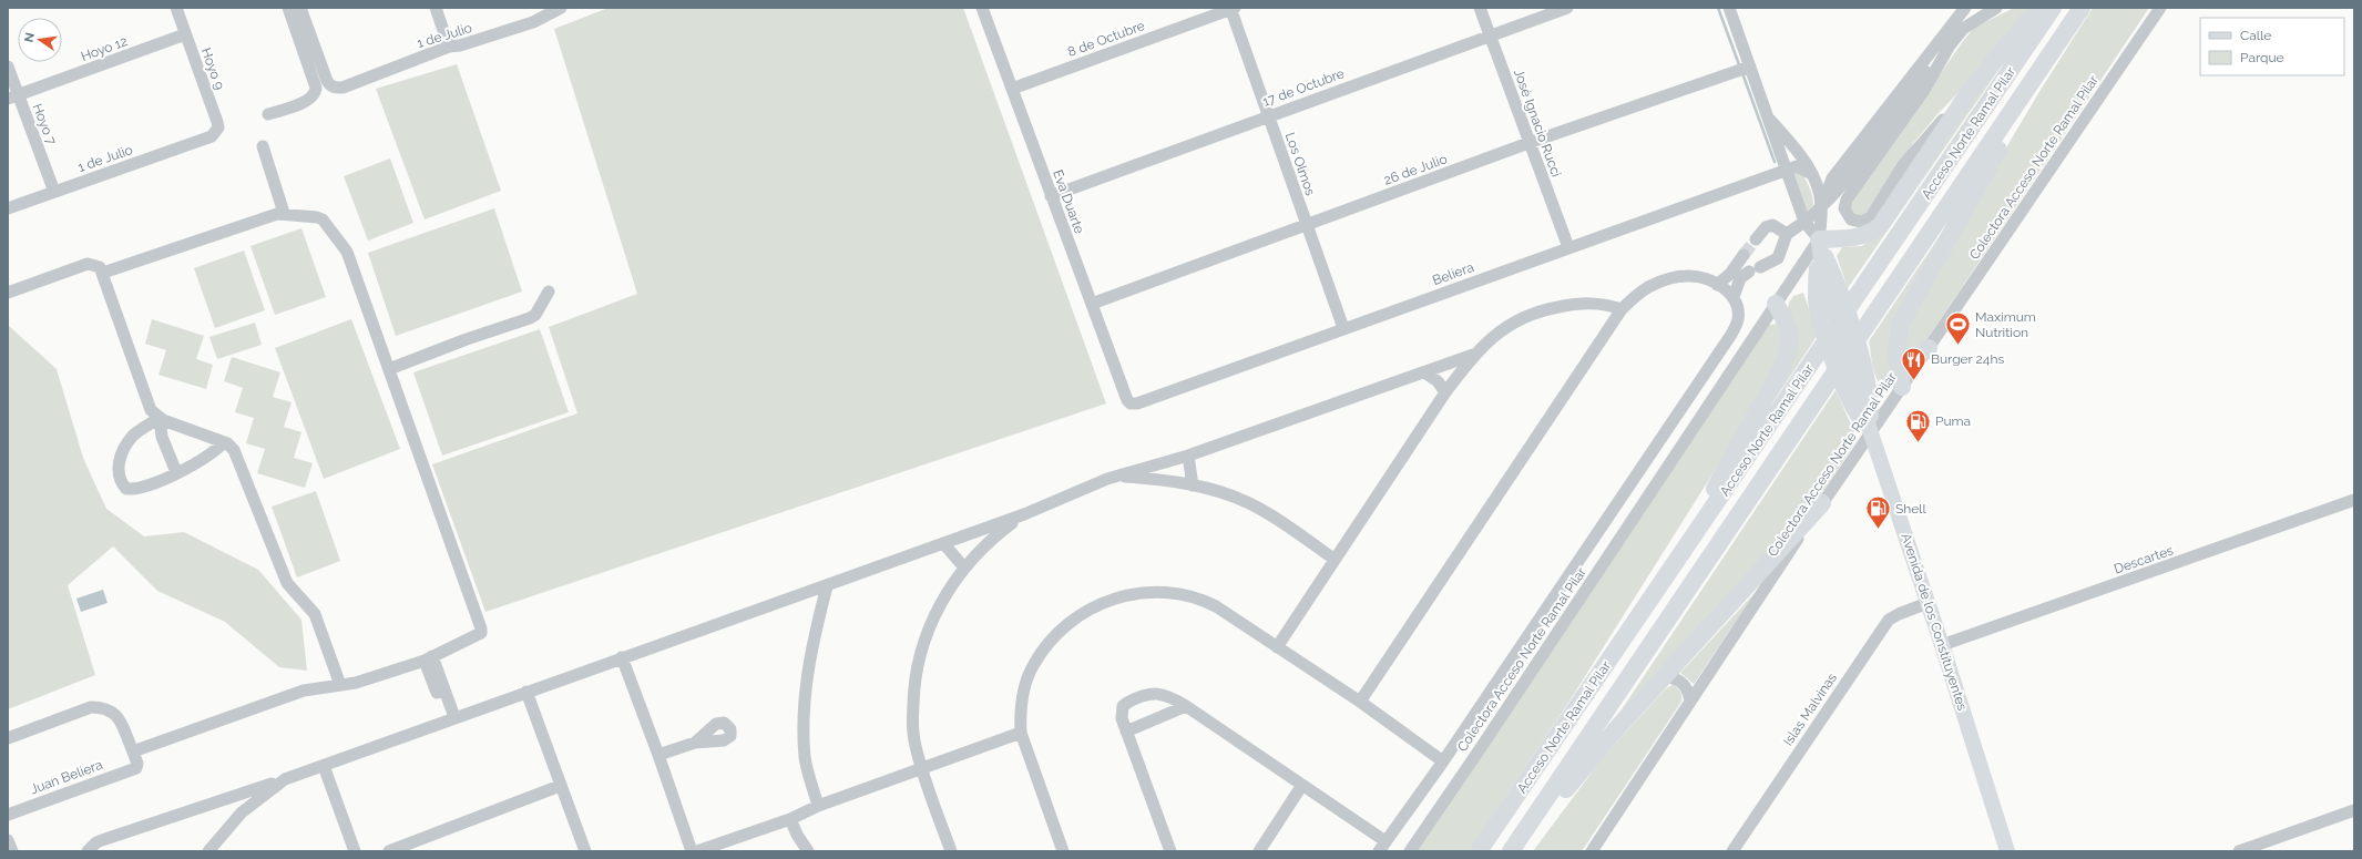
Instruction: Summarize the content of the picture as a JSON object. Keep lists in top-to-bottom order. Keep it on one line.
{"streets":{"highway":["Acceso Norte Ramal Pilar"],"main road":["Avenida de los Constituyentes"],"street":["1 de Julio","8 de Octubre","Hoyo 12","Hoyo 9","17 de Octubre","José Ignacio Rucci","Hoyo 7","Los Olmos","Colectora Acceso Norte Ramal Pilar","26 de Julio","Eva Duarte","Beliera","Descartes","Islas Malvinas","Juan Beliera"]},"crossings":[["1 de Julio","Hoyo 9"],["1 de Julio","Hoyo 7"],["8 de Octubre","Los Olmos"],["8 de Octubre","Eva Duarte"],["Hoyo 12","Hoyo 9"],["Hoyo 12","Hoyo 7"],["17 de Octubre","José Ignacio Rucci"],["17 de Octubre","Los Olmos"],["17 de Octubre","Eva Duarte"],["José Ignacio Rucci","26 de Julio"],["José Ignacio Rucci","Beliera"],["Los Olmos","26 de Julio"],["Los Olmos","Beliera"],["Colectora Acceso Norte Ramal Pilar","Avenida de los Constituyentes"],["26 de Julio","Eva Duarte"],["26 de Julio","Avenida de los Constituyentes"],["Eva Duarte","Beliera"],["Beliera","Avenida de los Constituyentes"],["Descartes","Avenida de los Constituyentes"],["Avenida de los Constituyentes","Islas Malvinas"]],"places":{"sports":["Maximum Nutrition"],"restaurant":["Burger 24hs"],"fuel station":["Puma","Shell"]},"legend":["Calle","Parque"],"north":"left"}
